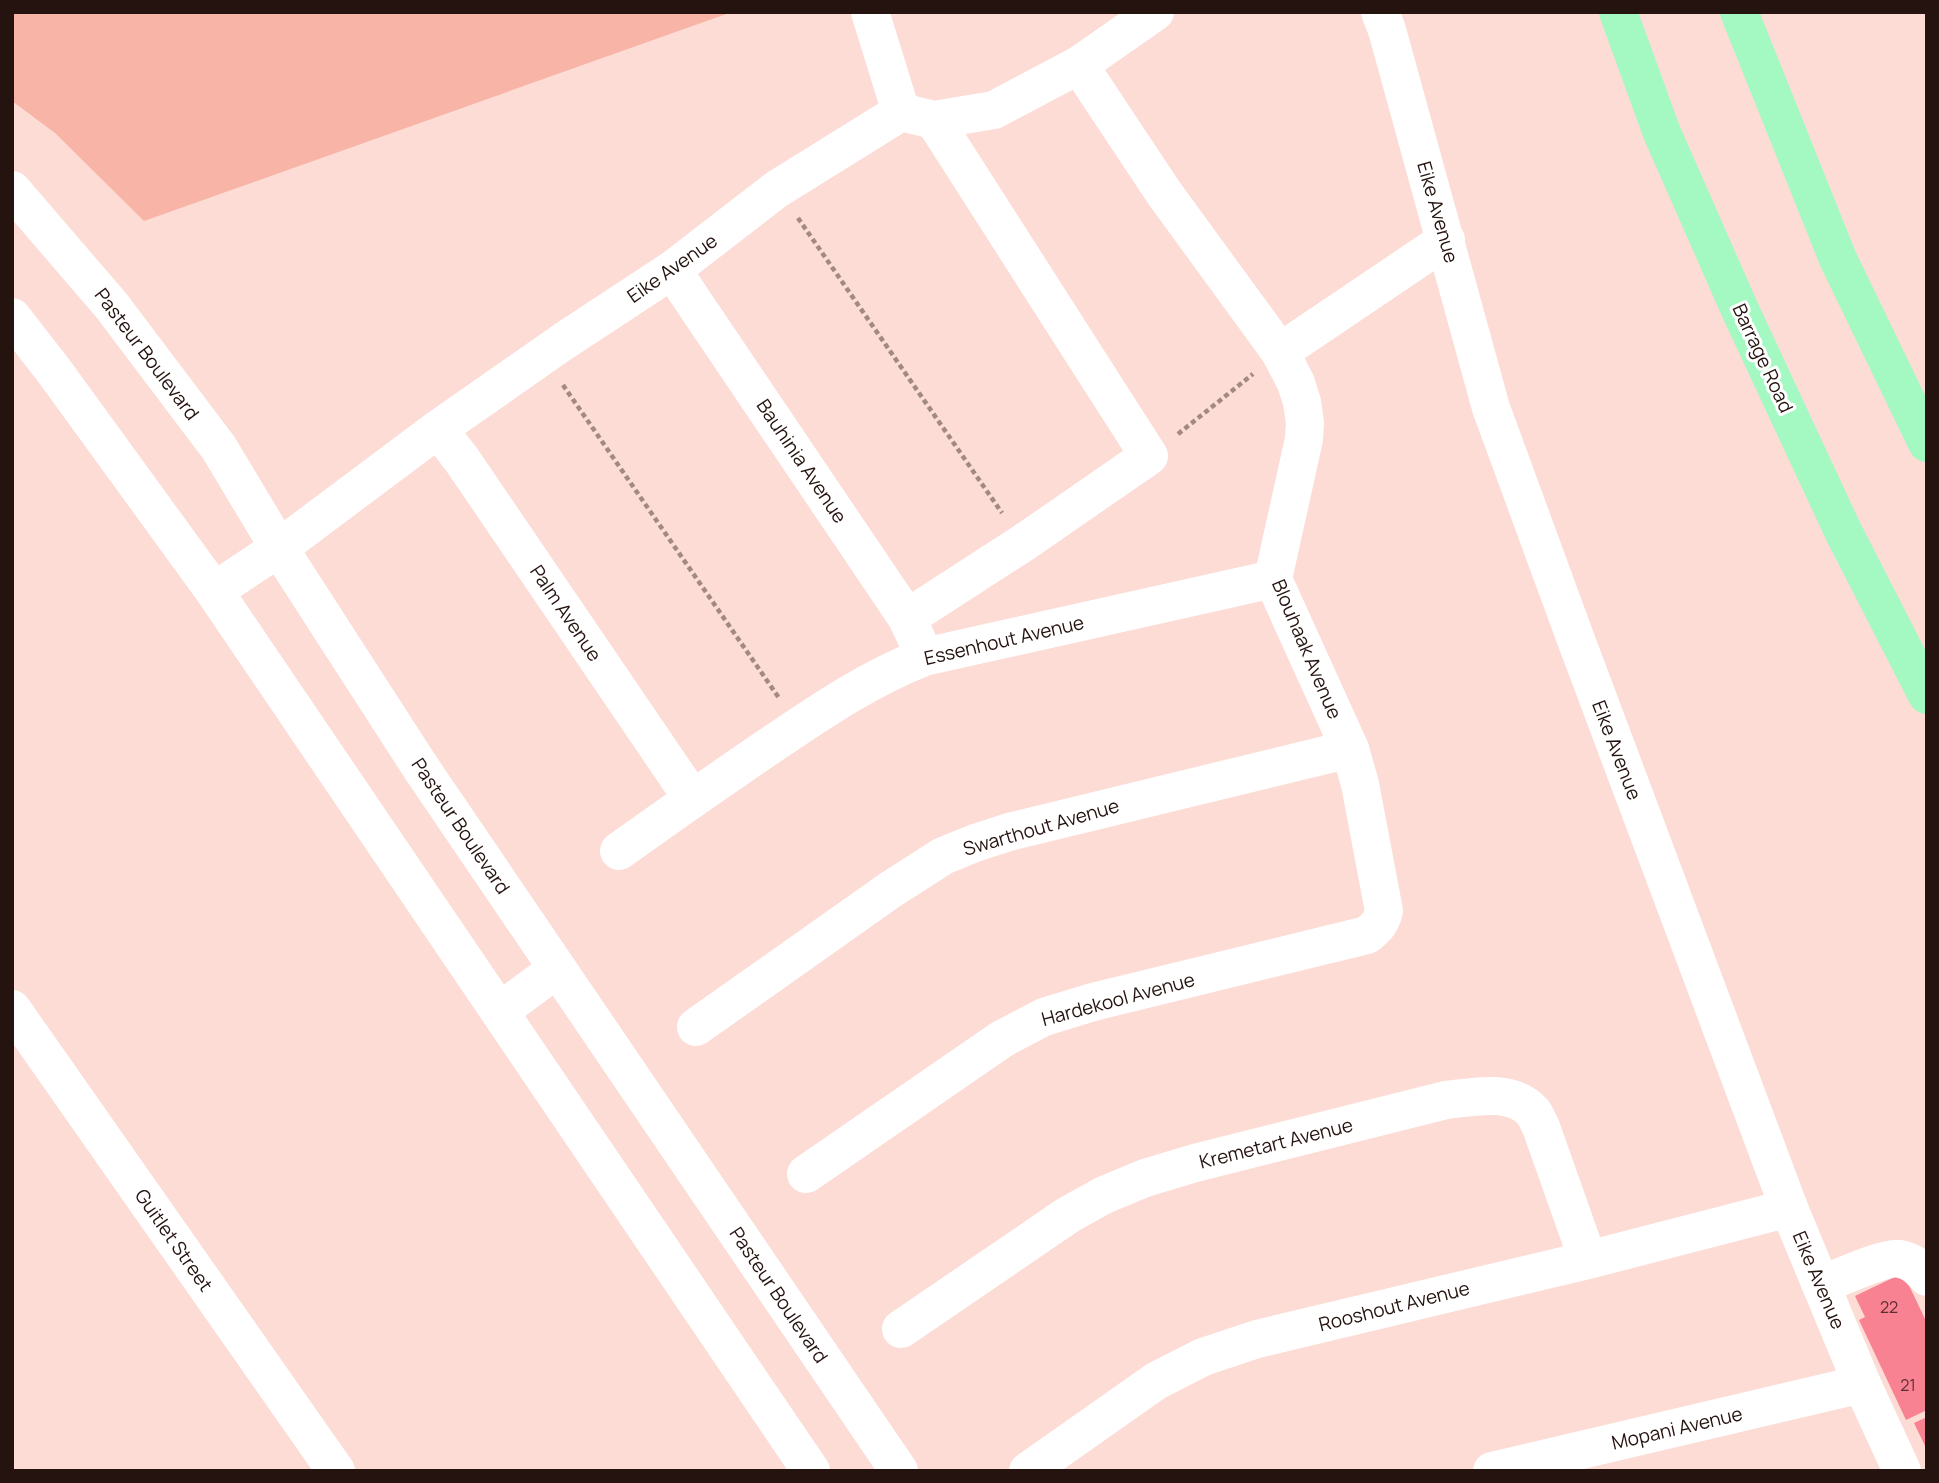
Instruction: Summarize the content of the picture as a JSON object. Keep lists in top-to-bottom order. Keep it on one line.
{"streets":{"main road":["Barrage Road"],"street":["Eike Avenue","Pasteur Boulevard","Bauhinia Avenue","Palm Avenue","Essenhout Avenue","Blouhaak Avenue","Swarthout Avenue","Hardekool Avenue","Kremetart Avenue","Guitlet Street","Rooshout Avenue","Mopani Avenue"]},"crossings":[["Eike Avenue","Pasteur Boulevard"],["Eike Avenue","Bauhinia Avenue"],["Eike Avenue","Palm Avenue"],["Eike Avenue","Blouhaak Avenue"],["Eike Avenue","Rooshout Avenue"],["Eike Avenue","Mopani Avenue"],["Bauhinia Avenue","Essenhout Avenue"],["Palm Avenue","Essenhout Avenue"],["Essenhout Avenue","Blouhaak Avenue"],["Blouhaak Avenue","Swarthout Avenue"],["Blouhaak Avenue","Hardekool Avenue"],["Kremetart Avenue","Rooshout Avenue"]],"house_numbers":["22","21"]}
